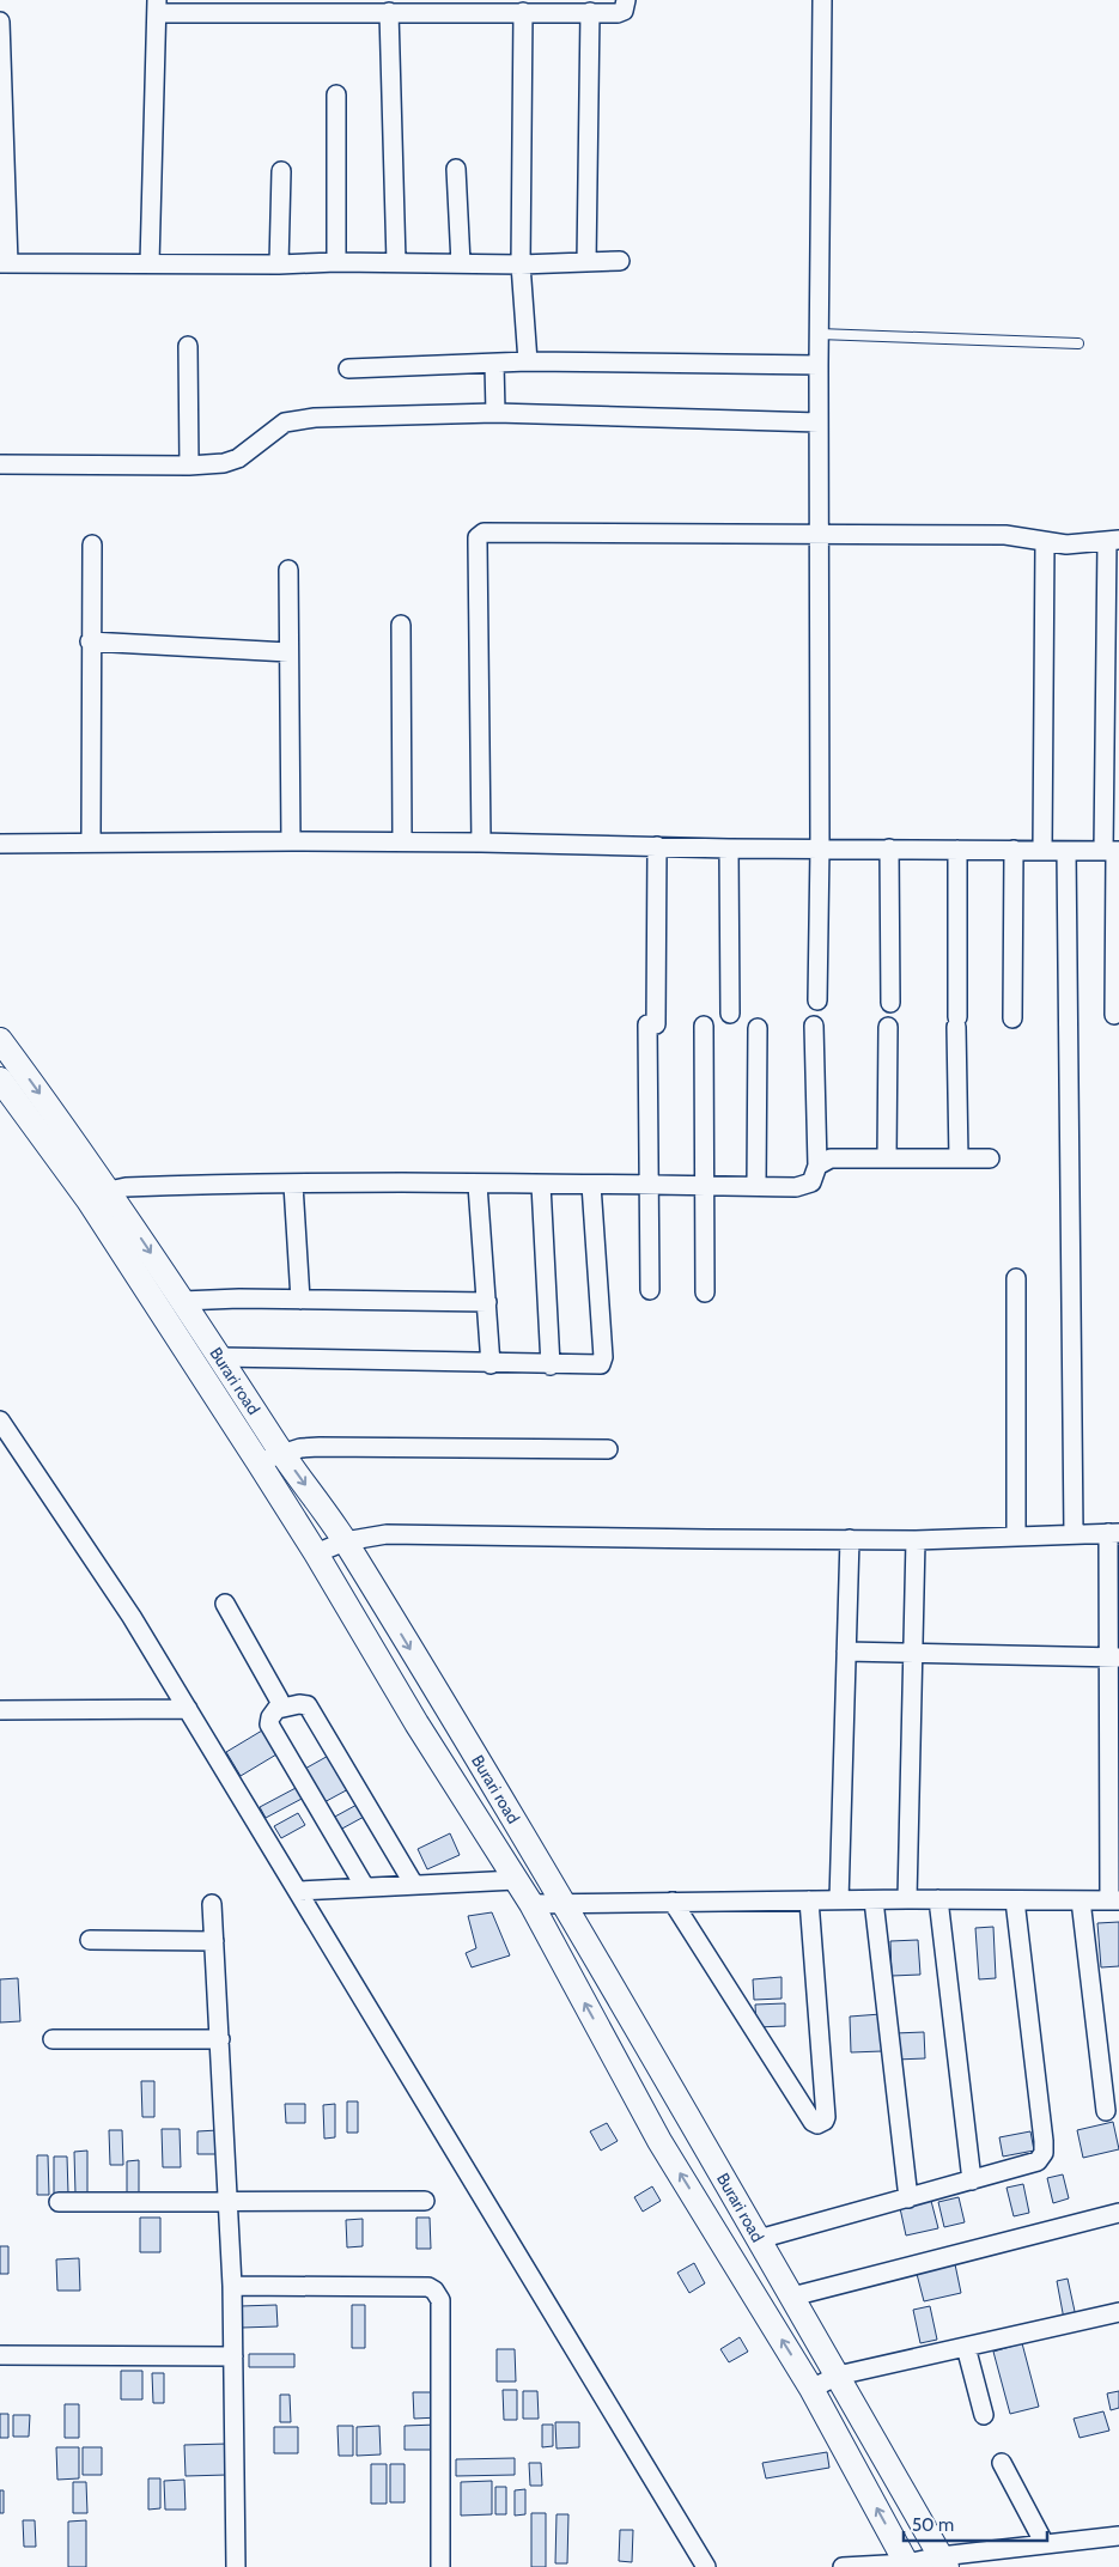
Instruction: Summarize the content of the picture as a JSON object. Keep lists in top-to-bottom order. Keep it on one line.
{"streets":{"main road":["Burari road"]},"scale_bar":"50 m"}
